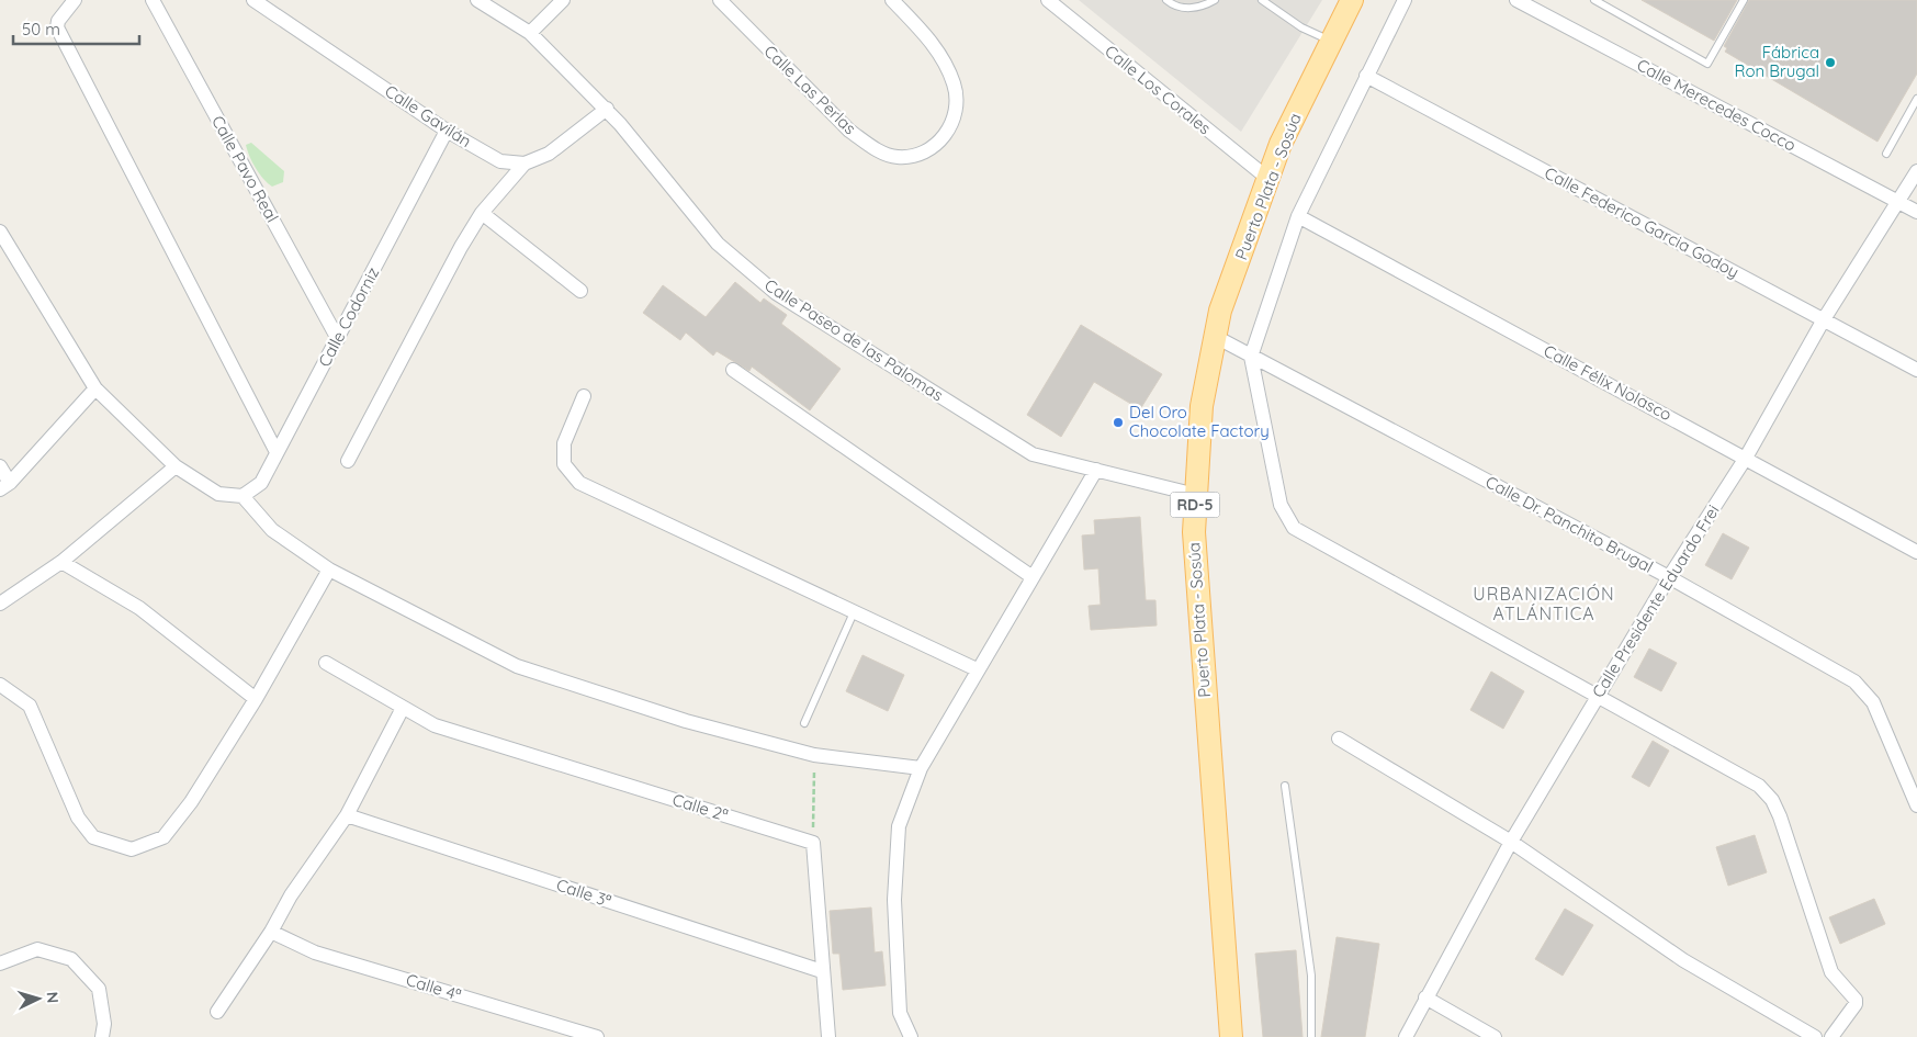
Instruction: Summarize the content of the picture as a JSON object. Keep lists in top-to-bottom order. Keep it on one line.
{"streets":{"main road":["Puerto Plata - Sosúa","RD-5"],"street":["Calle Las Perlas","Calle Los Corales","Calle Merecedes Cocco","Calle Gavilán","Calle Pavo Real","Calle Federico Garcia Godoy","Calle Codorniz","Calle Paseo de las Palomas","Calle Félix Nolasco","Calle Dr. Panchito Brugal","Calle Presidente Eduardo Frei","Calle 2ª","Calle 3ª","Calle 4ª"]},"crossings":[["Calle Los Corales","Puerto Plata - Sosúa"],["Calle Merecedes Cocco","Calle Presidente Eduardo Frei"],["Calle Gavilán","Calle Codorniz"],["Calle Pavo Real","Calle Codorniz"],["Puerto Plata - Sosúa","Calle Paseo de las Palomas"],["Puerto Plata - Sosúa","Calle Dr. Panchito Brugal"],["Calle Federico Garcia Godoy","Calle Presidente Eduardo Frei"],["Calle Félix Nolasco","Calle Presidente Eduardo Frei"],["Calle Dr. Panchito Brugal","Calle Presidente Eduardo Frei"]],"districts":["URBANIZACIÓN ATLÁNTICA"],"places":["Fábrica Ron Brugal","Del Oro Chocolate Factory"],"scale_bar":"50 m","north":"right"}
